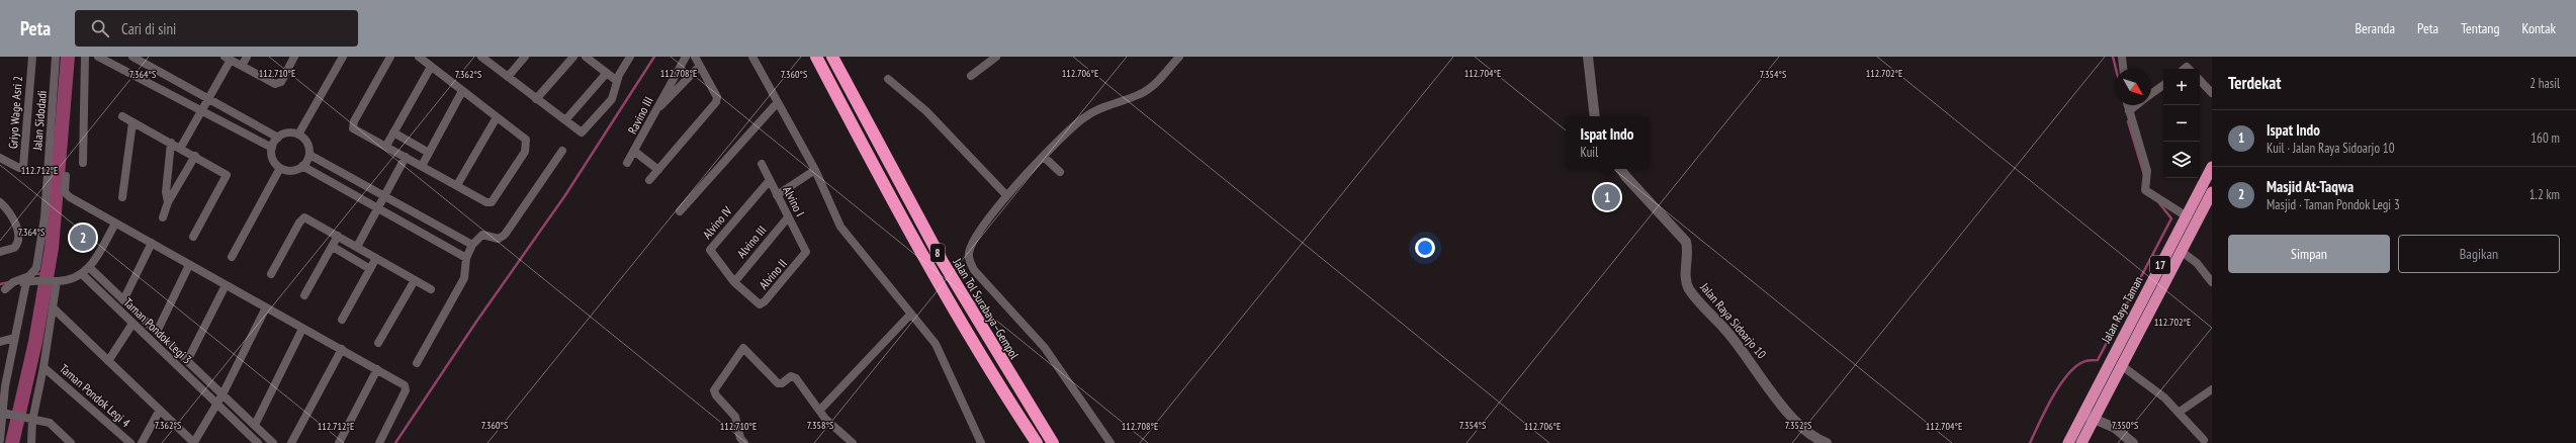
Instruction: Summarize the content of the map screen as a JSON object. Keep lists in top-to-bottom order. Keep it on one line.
{"streets":{"highway":["8","17","Jalan Tol Surabaya–Gempol","Jalan Raya Taman"],"street":["Griyo Wage Asri 2","Ravino III","Jalan Sidodadi","Alvino I","Alvino IV","Alvino III","Alvino II","Jalan Raya Sidoarjo 10","Taman Pondok Legi 3","Taman Pondok Legi 4"]},"crossings":[["Alvino I","Alvino IV"],["Alvino I","Alvino III"],["Alvino I","Alvino II"],["Alvino IV","Alvino III"],["Alvino IV","Alvino II"],["Alvino III","Alvino II"]],"north":"bottom right","page":{"header":"Peta","search":"Cari di sini","nav":["Beranda","Peta","Tentang","Kontak"],"heading":["Terdekat","2 hasil"],"map_buttons":["+","−"],"list":[{"mark":"1","name":"Ispat Indo","note":"Kuil · Jalan Raya Sidoarjo 10","value":"160 m"},{"mark":"2","name":"Masjid At-Taqwa","note":"Masjid · Taman Pondok Legi 3","value":"1.2 km"}],"popup":["Ispat Indo","Kuil"],"pins":["1","2"],"buttons":["Simpan","Bagikan"]},"coordinates":["112.702°E","112.710°E","112.708°E","112.706°E","112.704°E","7.364°S","7.362°S","7.360°S","7.354°S","112.712°E","7.358°S","7.352°S","7.350°S"]}
